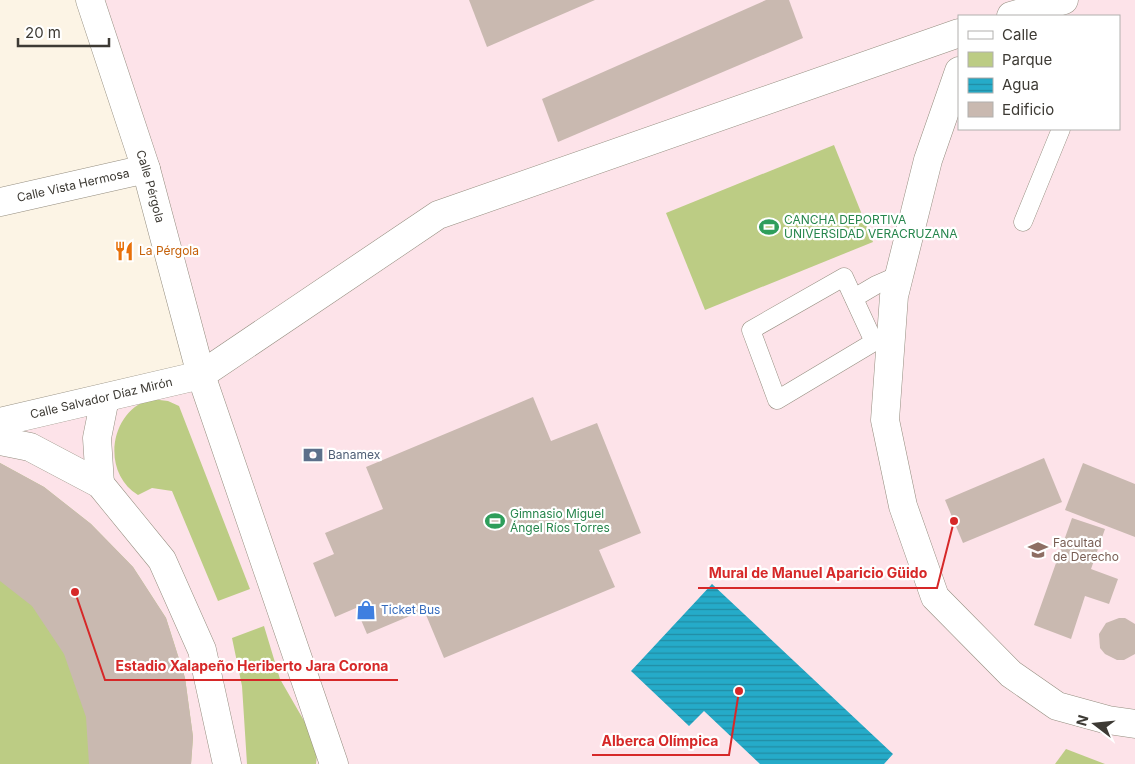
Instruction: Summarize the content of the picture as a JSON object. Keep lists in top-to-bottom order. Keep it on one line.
{"streets":{"street":["Calle Vista Hermosa","Calle Pérgola","Calle Salvador Díaz Mirón"]},"crossings":[["Calle Vista Hermosa","Calle Pérgola"],["Calle Pérgola","Calle Salvador Díaz Mirón"]],"places":{"sports":["CANCHA DEPORTIVA UNIVERSIDAD VERACRUZANA","Gimnasio Miguel Ángel Ríos Torres"],"restaurant":["La Pérgola"],"bank":["Banamex"],"other":["Mural de Manuel Aparicio Güido","Estadio Xalapeño Heriberto Jara Corona","Alberca Olímpica"],"school or university":["Facultad de Derecho"],"shop":["Ticket Bus"]},"legend":["Calle","Parque","Agua","Edificio"],"scale_bar":"20 m","north":"left"}
